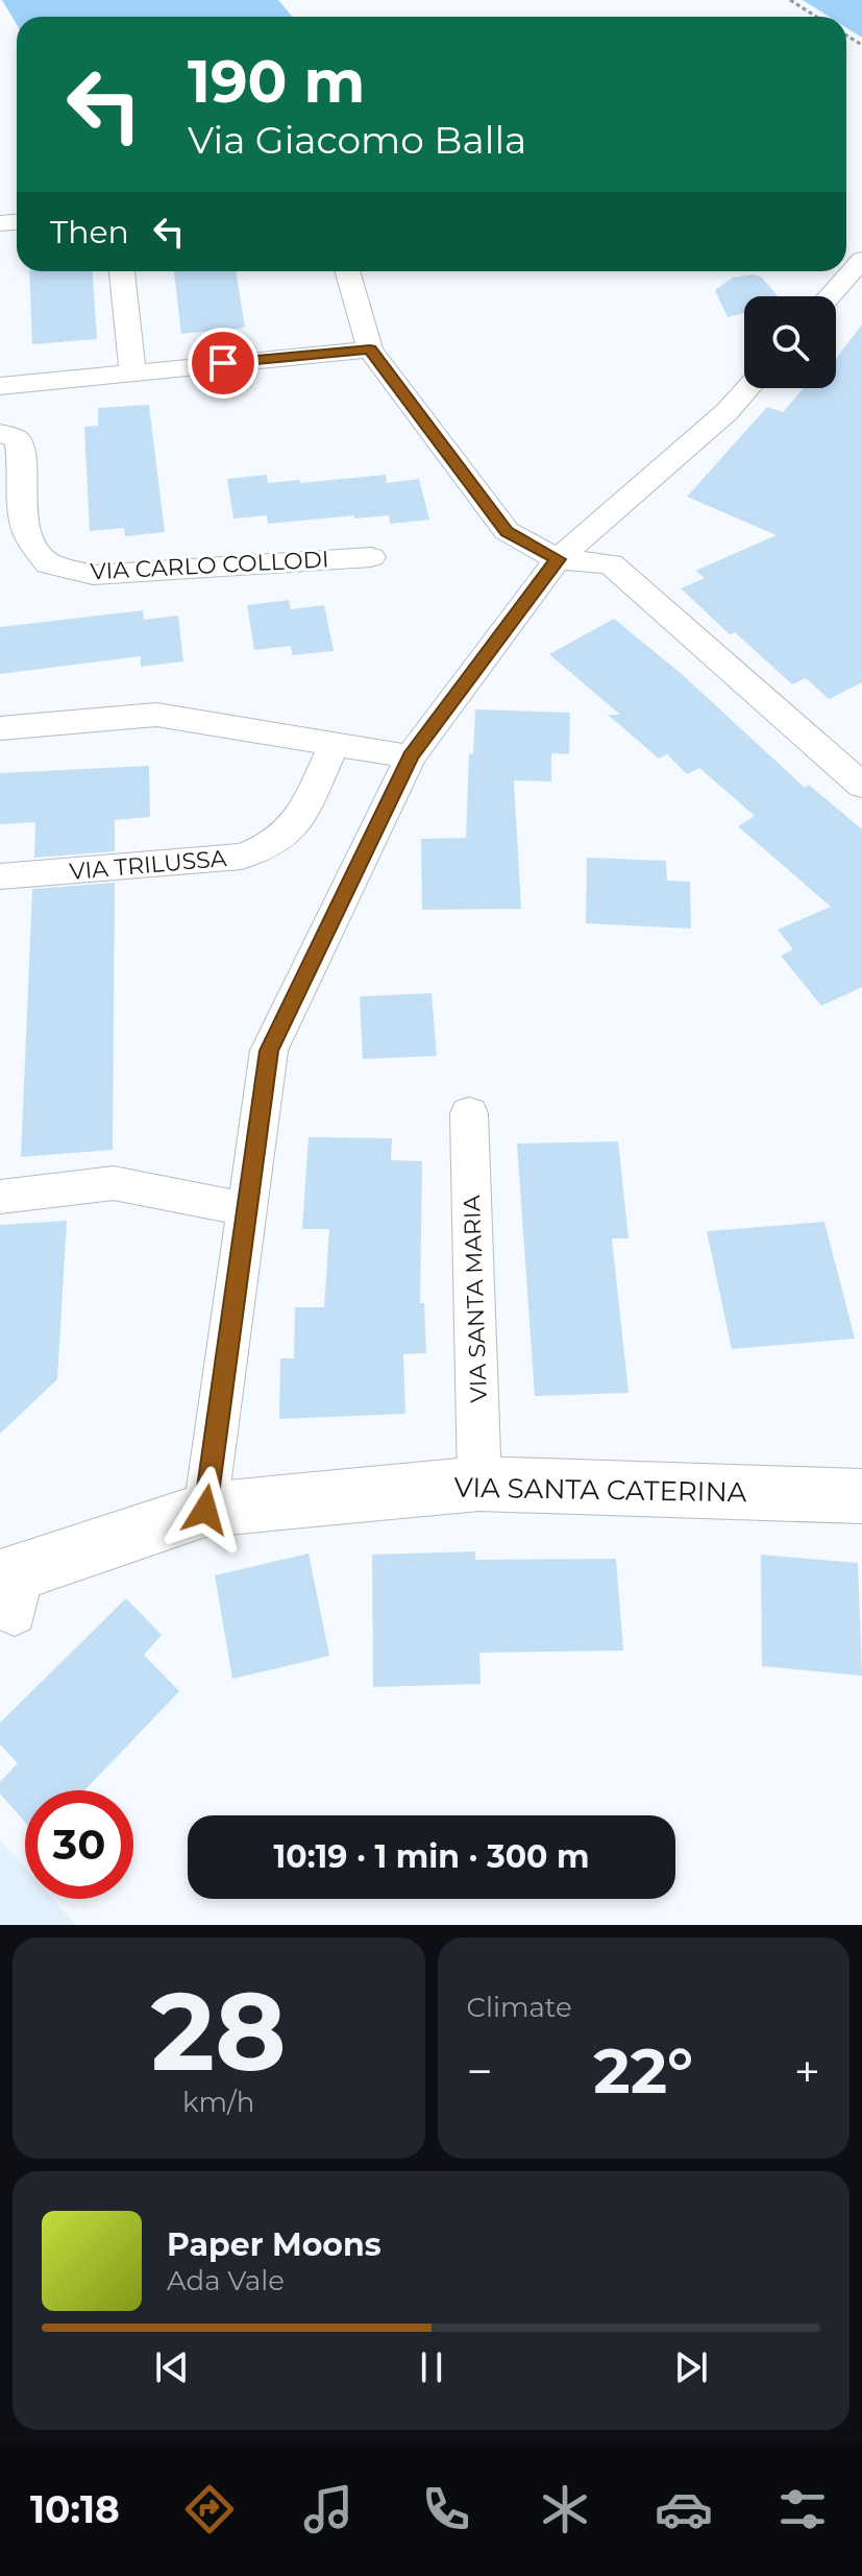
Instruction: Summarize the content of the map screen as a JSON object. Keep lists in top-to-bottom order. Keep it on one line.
{"streets":{"main road":["VIA SANTA CATERINA"],"street":["VIA CARLO COLLODI","VIA TRILUSSA","VIA SANTA MARIA"]},"crossings":[["VIA SANTA MARIA","VIA SANTA CATERINA"]],"page":{"turn":["190 m","Via Giacomo Balla"],"then":"Then","limit":"30","trip":"10:19 · 1 min · 300 m","tile":[["28","km/h"],"Climate"],"heat":["−","22°","+"],"song":["Paper Moons","Ada Vale"],"tabs":"10:18"}}
